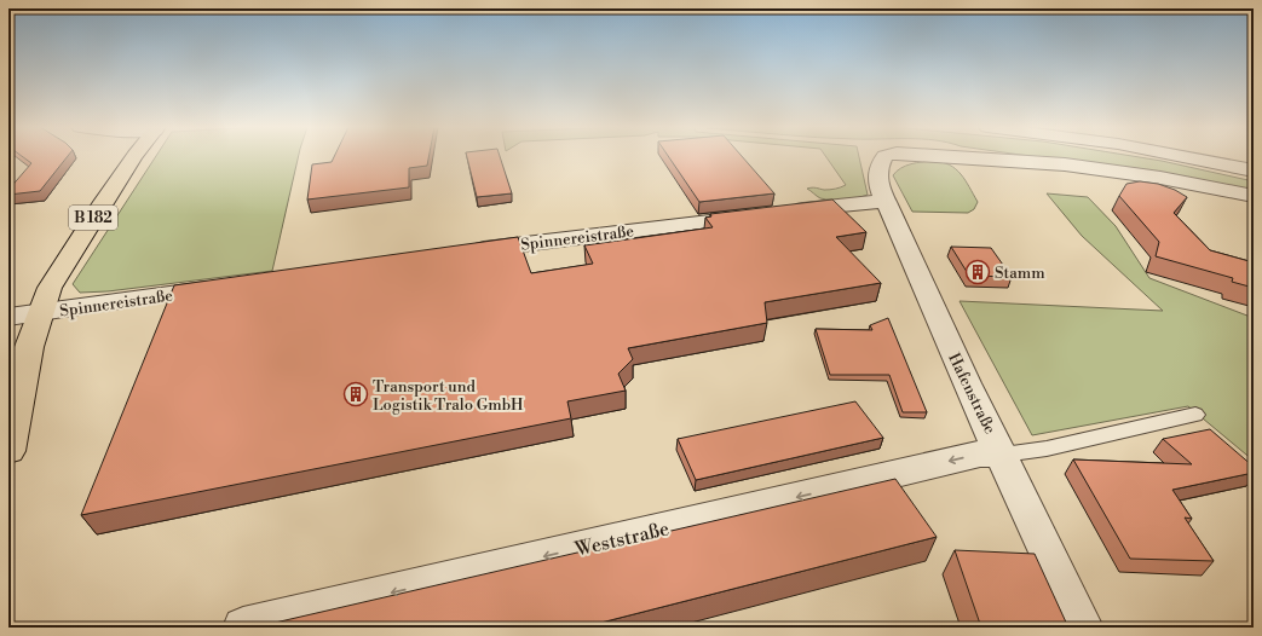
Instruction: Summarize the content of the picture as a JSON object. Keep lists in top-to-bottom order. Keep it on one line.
{"streets":{"main road":["B 182"],"street":["Spinnereistraße","Hafenstraße","Weststraße"]},"crossings":[["B 182","Spinnereistraße"],["Spinnereistraße","Hafenstraße"],["Hafenstraße","Weststraße"]],"one_way":["Weststraße"],"places":{"building":["Stamm","Transport und Logistik Tralo GmbH"]}}
